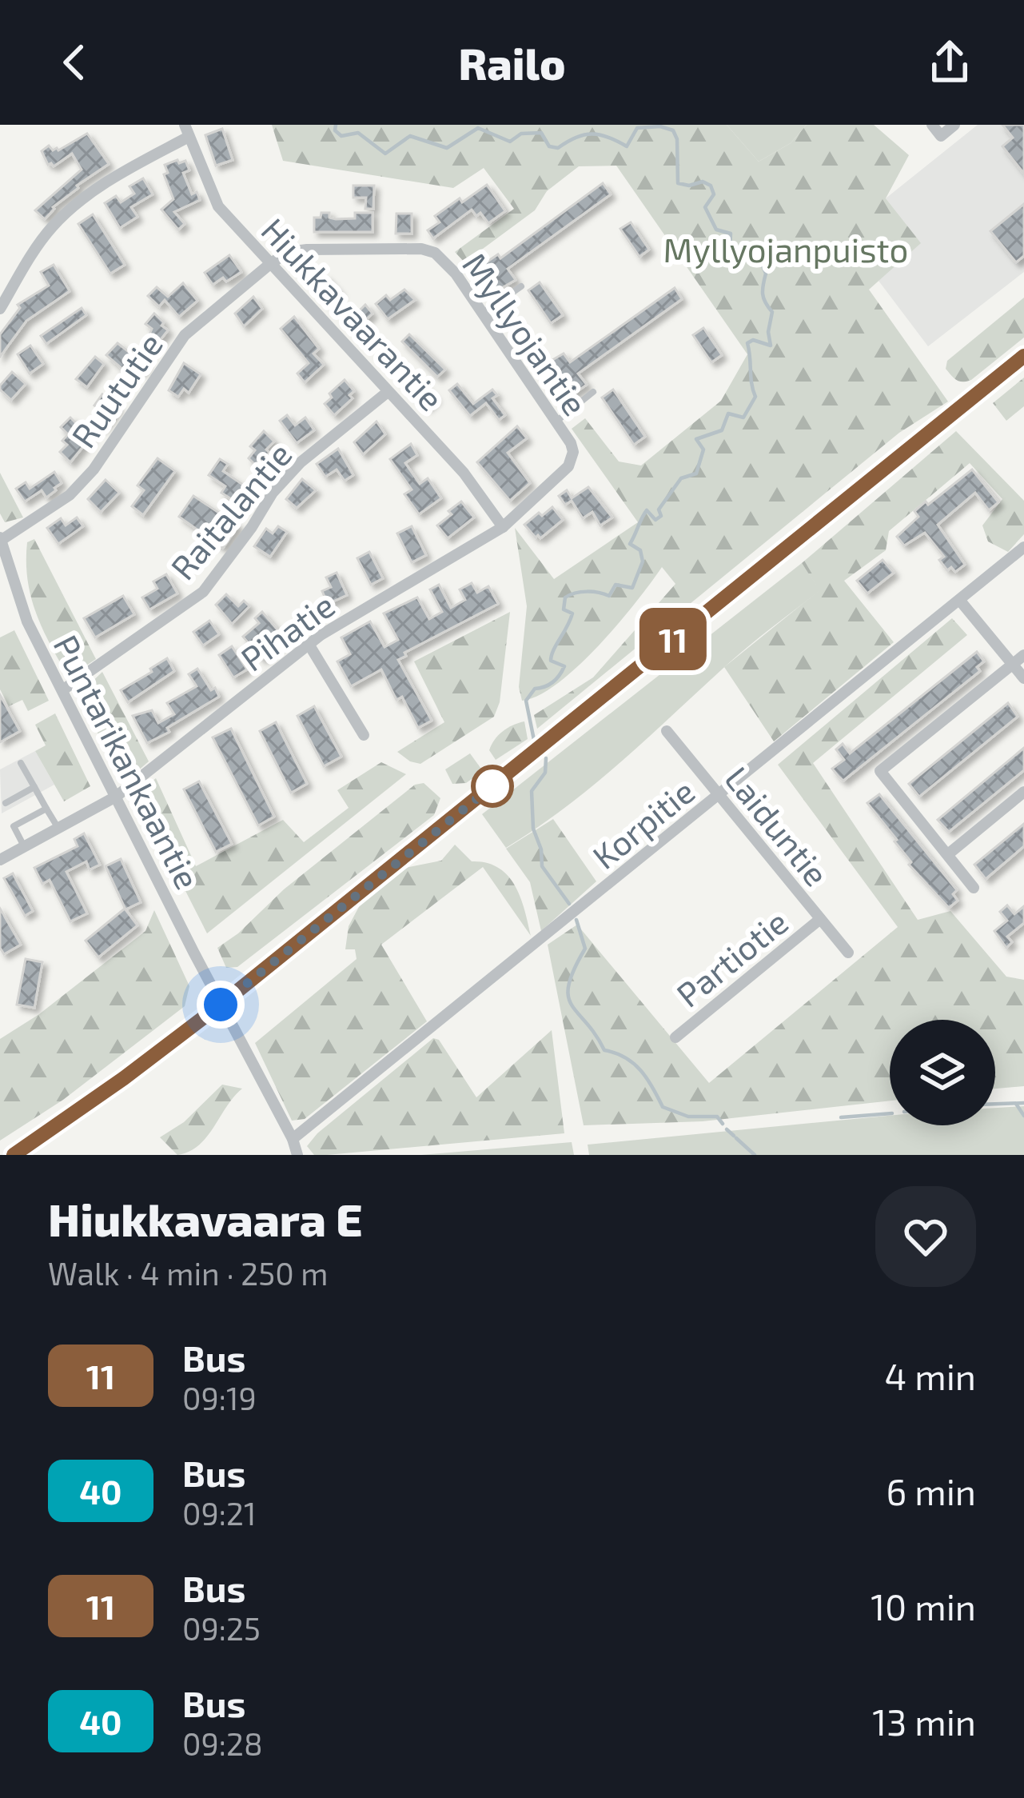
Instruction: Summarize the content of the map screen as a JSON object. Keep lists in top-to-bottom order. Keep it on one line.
{"streets":{"street":["Hiukkavaarantie","Myllyojantie","Ruututie","Raitalantie","Pihatie","Puntarikankaantie","Korpitie","Laiduntie","Partiotie"]},"crossings":[["Hiukkavaarantie","Myllyojantie"],["Hiukkavaarantie","Ruututie"],["Hiukkavaarantie","Raitalantie"],["Hiukkavaarantie","Pihatie"],["Myllyojantie","Ruututie"],["Myllyojantie","Pihatie"],["Ruututie","Puntarikankaantie"],["Raitalantie","Puntarikankaantie"],["Pihatie","Puntarikankaantie"],["Puntarikankaantie","Korpitie"],["Korpitie","Laiduntie"],["Laiduntie","Partiotie"]],"parks":["Myllyojanpuisto"],"lines":["bus line 11"],"page":{"header":"Railo","on_map":"11","heading":["Hiukkavaara E","Walk · 4 min · 250 m"],"list":[{"mark":"11","name":"Bus","note":"09:19","value":"4 min"},{"mark":"40","name":"Bus","note":"09:21","value":"6 min"},{"mark":"11","name":"Bus","note":"09:25","value":"10 min"},{"mark":"40","name":"Bus","note":"09:28","value":"13 min"}]}}
